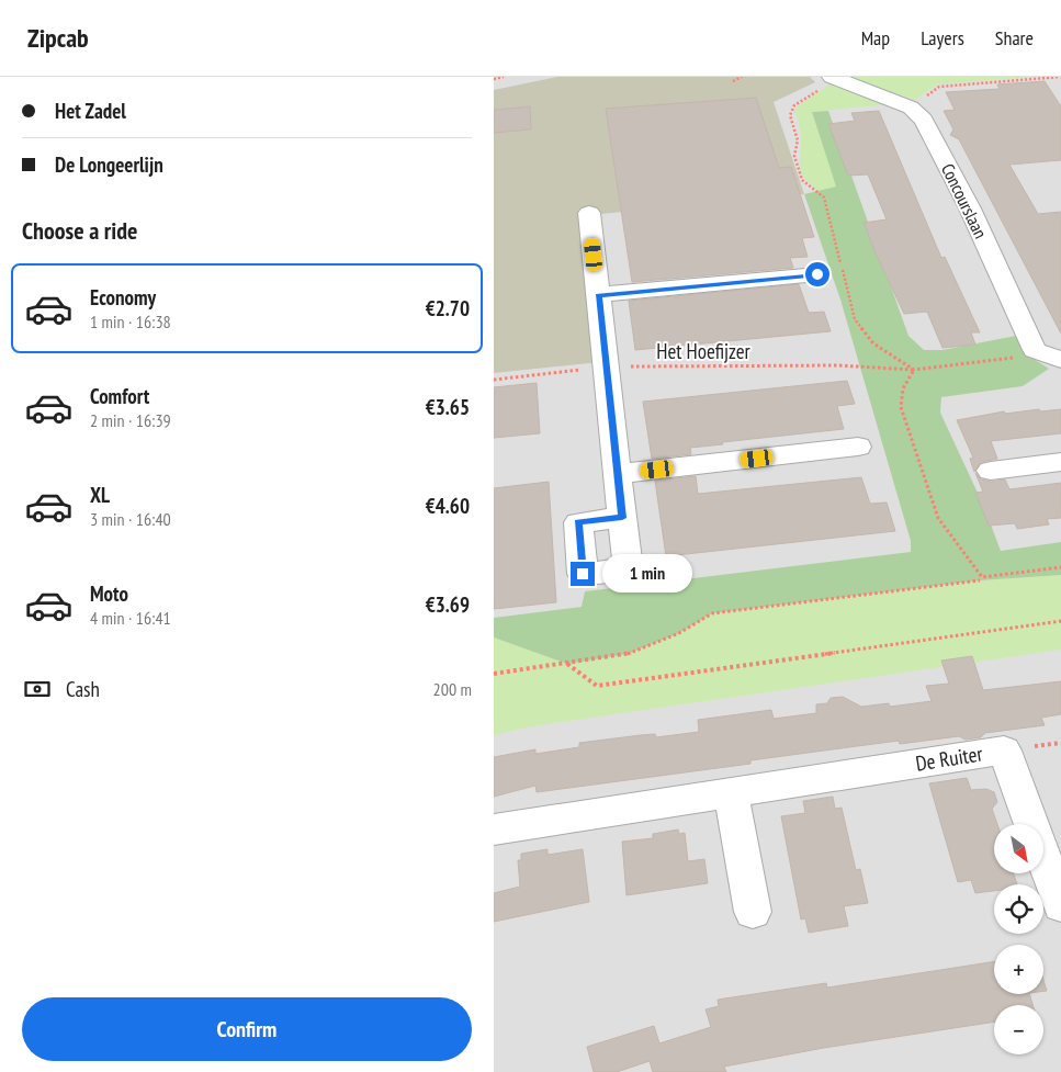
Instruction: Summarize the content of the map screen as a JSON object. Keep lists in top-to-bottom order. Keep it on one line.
{"streets":{"street":["Concourslaan","De Ruiter"],"path":["Het Hoefijzer"]},"north":"bottom right","page":{"header":"Zipcab","nav":["Map","Layers","Share"],"banner":["Het Zadel","De Longeerlijn"],"heading":"Choose a ride","list":[{"name":"Economy","note":"1 min · 16:38","value":"€2.70"},{"name":"Comfort","note":"2 min · 16:39","value":"€3.65"},{"name":"XL","note":"3 min · 16:40","value":"€4.60"},{"name":"Moto","note":"4 min · 16:41","value":"€3.69"}],"bubble":"1 min","pay":["Cash","200 m"],"map_buttons":["+","−"],"buttons":"Confirm"}}
